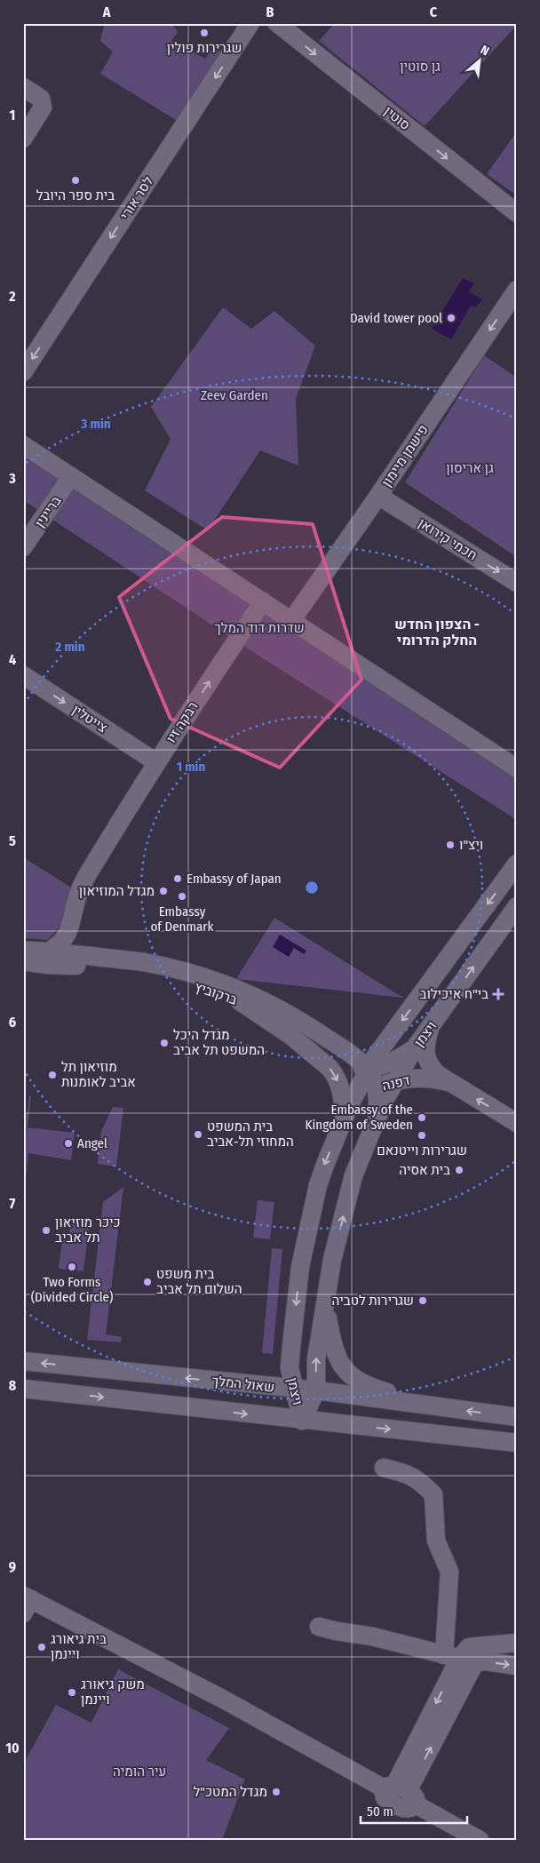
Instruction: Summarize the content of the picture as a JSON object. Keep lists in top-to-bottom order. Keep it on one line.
{"streets":{"street":["סוטין","לסר אורי","פישמן מיימון","בריינין","חכמי קירואן","צייטלין","רבקה זיו","ברקוביץ","ויצמן","דפנה","שאול המלך"]},"crossings":[["פישמן מיימון","חכמי קירואן"],["צייטלין","רבקה זיו"],["רבקה זיו","ברקוביץ"],["ברקוביץ","ויצמן"],["ויצמן","דפנה"],["ויצמן","שאול המלך"]],"one_way":["סוטין","לסר אורי","פישמן מיימון","צייטלין","רבקה זיו"],"districts":["הצפון החדש - החלק הדרומי"],"parks":["גן סוטין","Zeev Garden","גן אריסון","שדרות דוד המלך","עיר הומיה"],"places":{"other":["שגרירות פולין","בית ספר היובל","David tower pool","ויצ\"ו","Embassy of Japan","מגדל המוזיאון","Embassy of Denmark","מגדל היכל המשפט תל אביב","מוזיאון תל אביב לאומנות","Embassy of the Kingdom of Sweden","בית המשפט המחוזי תל-אביב","שגרירות וייטנאם","Angel","בית אסיה","כיכר מוזיאון תל אביב","Two Forms (Divided Circle)","בית משפט השלום תל אביב","שגרירות לטביה","בית גיאורג ויינמן","משק גיאורג ויינמן","מגדל המטכ\"ל"],"health":["בי\"ח איכילוב"]},"scale_bar":"50 m","north":"top right","grid":{"columns":["A","B","C"],"rows":["1","2","3","4","5","6","7","8","9","10"]},"rings":["3 min","2 min","1 min"]}
